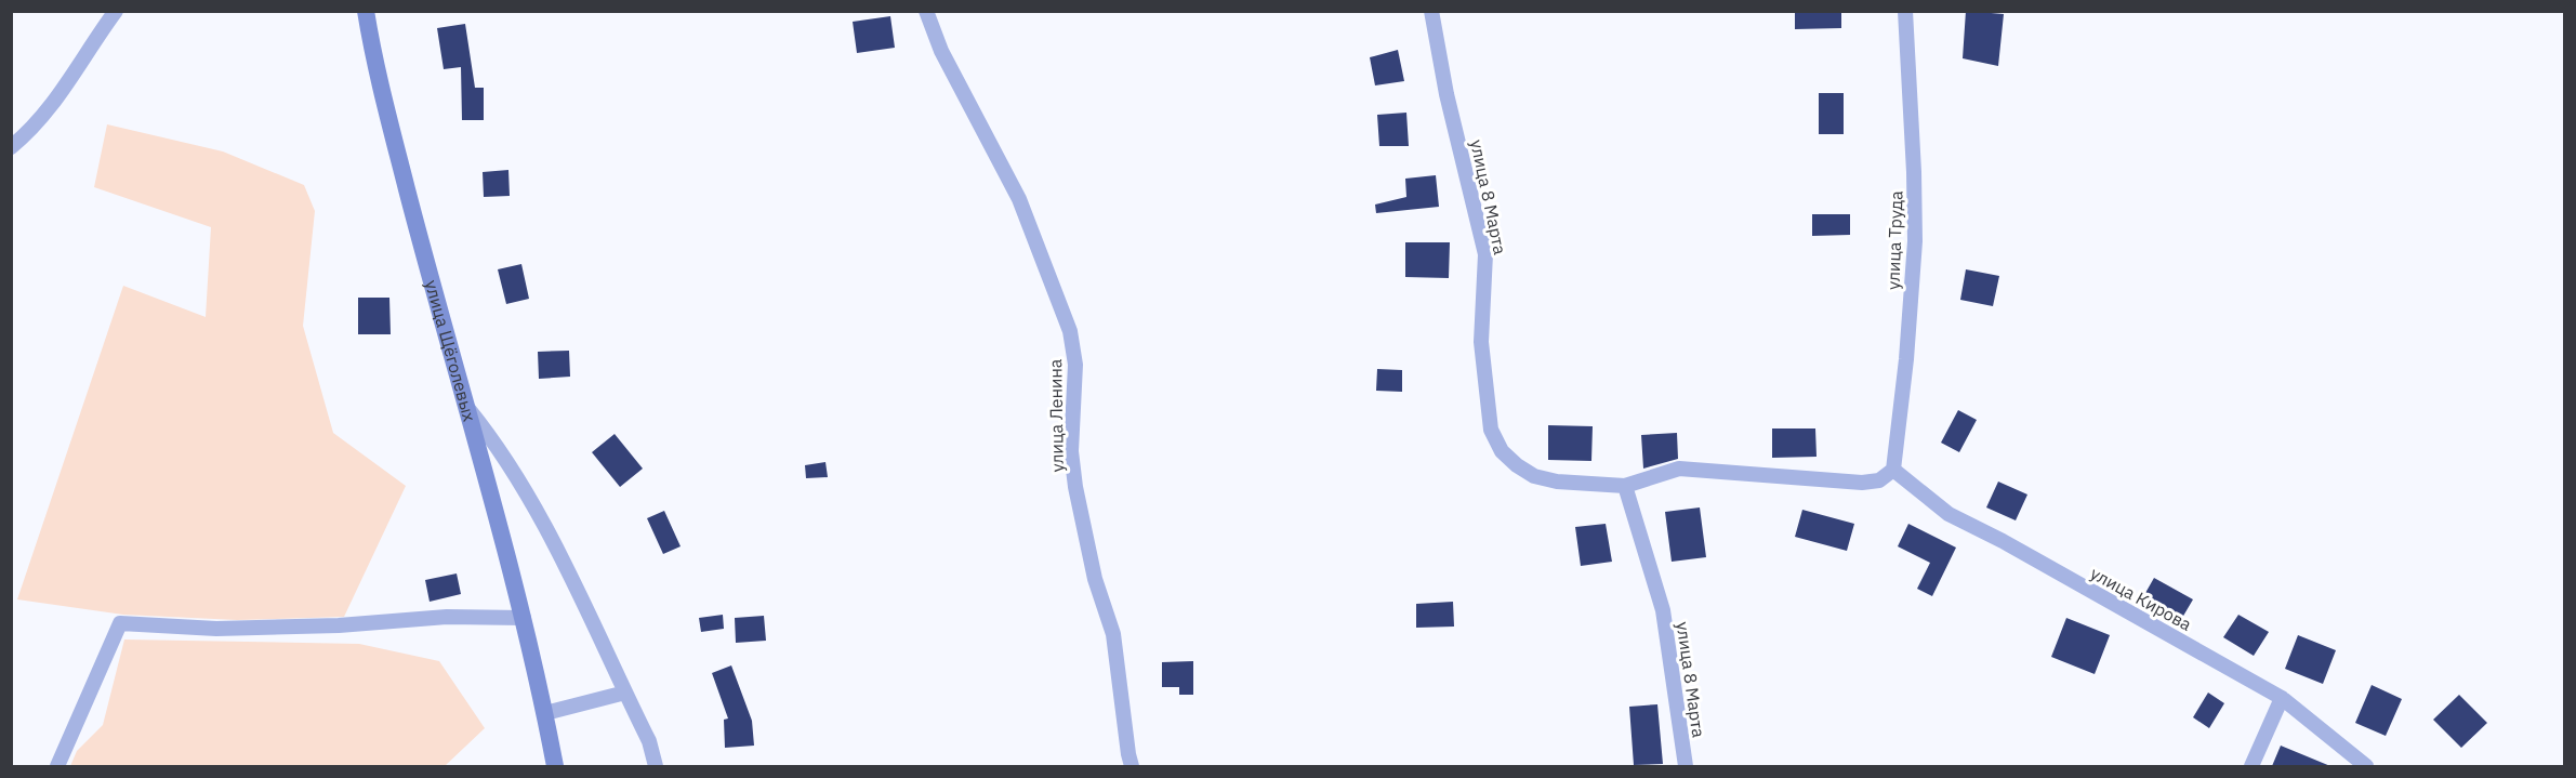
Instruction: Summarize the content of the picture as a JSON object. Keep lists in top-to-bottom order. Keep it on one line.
{"streets":{"main road":["улица Щёголевых"],"street":["улица 8 Марта","улица Труда","улица Ленина","улица Кирова"]},"crossings":[["улица 8 Марта","улица Труда"],["улица 8 Марта","улица Кирова"],["улица Труда","улица Кирова"]]}
